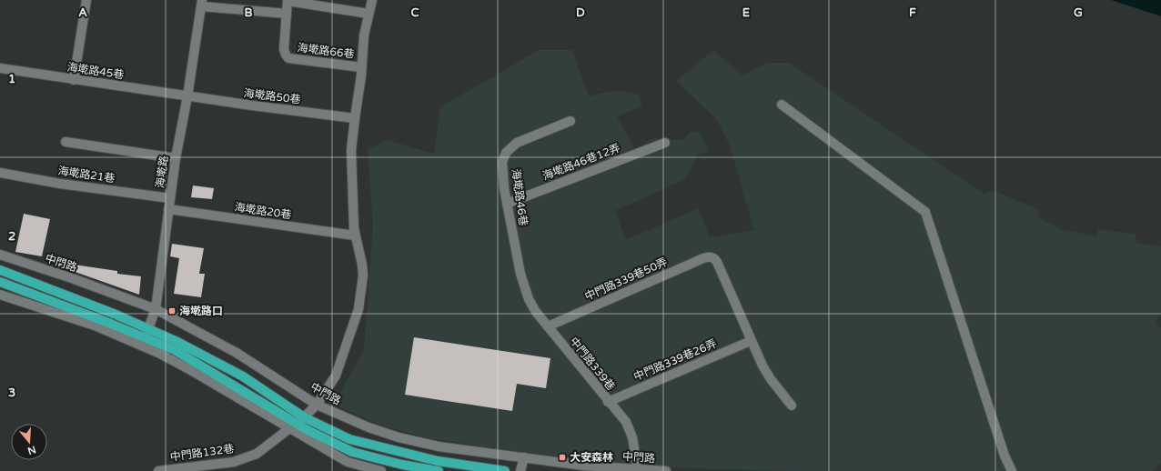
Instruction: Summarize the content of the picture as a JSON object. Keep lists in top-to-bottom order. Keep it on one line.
{"streets":{"street":["海墘路66巷","海墘路45巷","海墘路50巷","海墘路46巷12弄","海墘路","海墘路21巷","海墘路46巷","海墘路20巷","中門路","中門路339巷50弄","中門路339巷26弄","中門路339巷","中門路132巷"]},"crossings":[["海墘路66巷","中門路132巷"],["海墘路45巷","海墘路50巷"],["海墘路45巷","海墘路"],["海墘路50巷","海墘路"],["海墘路50巷","中門路132巷"],["海墘路46巷12弄","海墘路46巷"],["海墘路","海墘路21巷"],["海墘路","海墘路20巷"],["海墘路","中門路"],["海墘路46巷","中門路339巷"],["海墘路20巷","中門路132巷"],["中門路","中門路339巷"],["中門路","中門路132巷"],["中門路339巷50弄","中門路339巷26弄"],["中門路339巷50弄","中門路339巷"],["中門路339巷26弄","中門路339巷"]],"places":{"transit":["海墘路口","大安森林"]},"north":"bottom","grid":{"columns":["A","B","C","D","E","F","G"],"rows":["1","2","3"]}}
